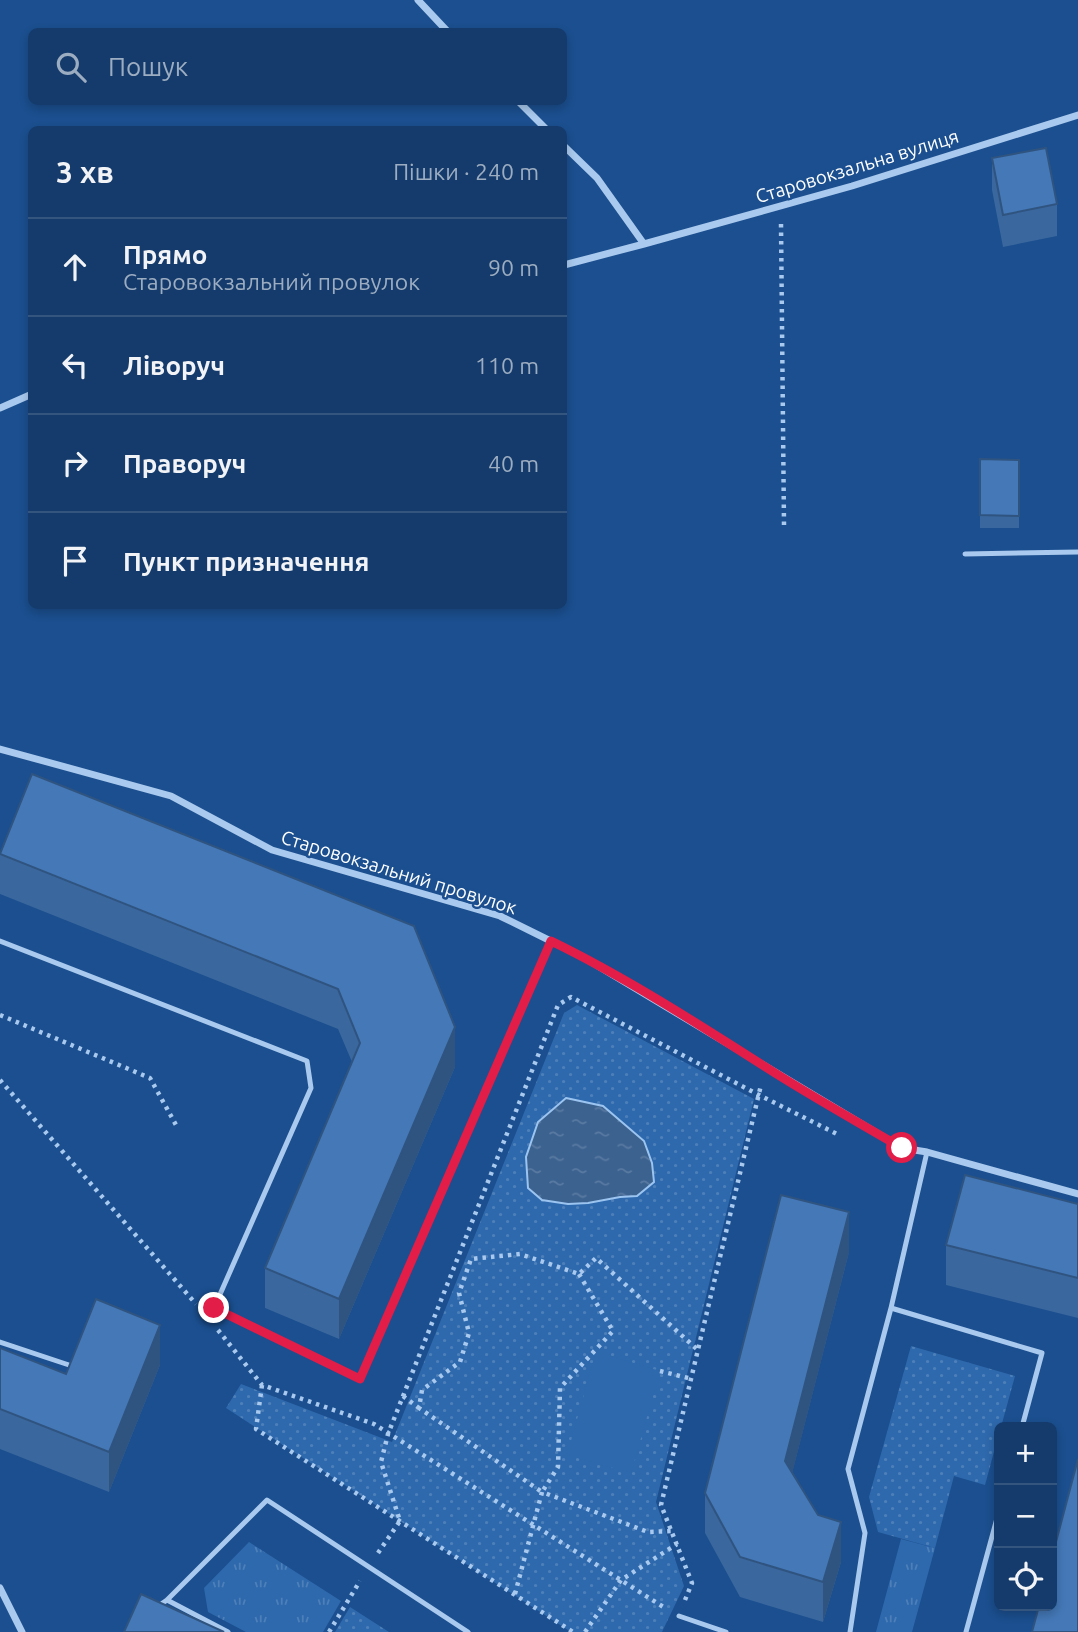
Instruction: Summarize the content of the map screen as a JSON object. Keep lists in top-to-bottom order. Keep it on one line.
{"streets":{"street":["Старовокзальна вулиця","Старовокзальний провулок"]},"page":{"search":"Пошук","heading":["3 хв","Пішки · 240 m"],"list":[["Прямо","Старовокзальний провулок","90 m"],["Ліворуч","110 m"],["Праворуч","40 m"],"Пункт призначення"],"map_buttons":["+","−"]}}
